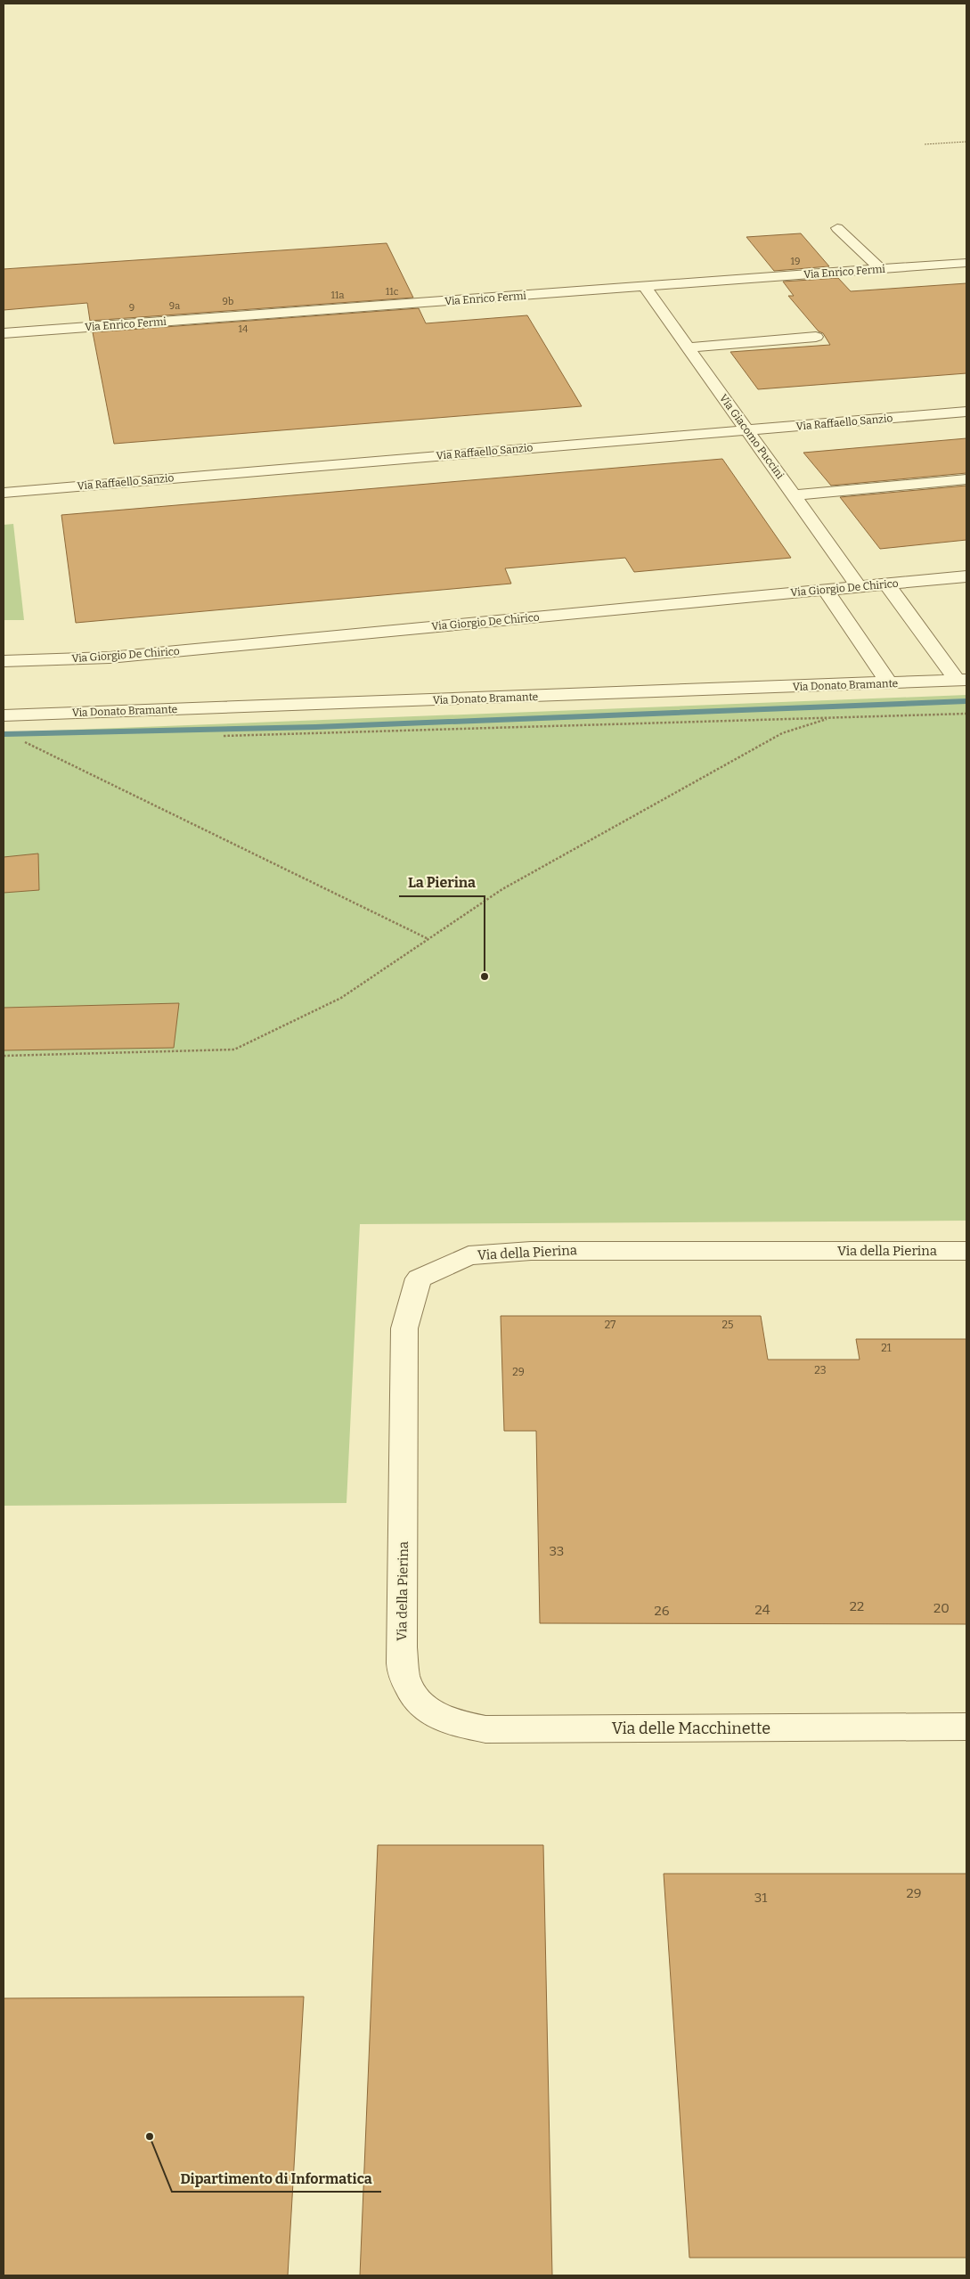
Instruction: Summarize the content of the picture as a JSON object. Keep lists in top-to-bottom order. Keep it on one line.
{"streets":{"street":["Via Enrico Fermi","Via Raffaello Sanzio","Via Giacomo Puccini","Via Giorgio De Chirico","Via Donato Bramante","Via della Pierina","Via delle Macchinette"]},"crossings":[["Via Enrico Fermi","Via Giacomo Puccini"],["Via Raffaello Sanzio","Via Giacomo Puccini"],["Via Giacomo Puccini","Via Giorgio De Chirico"],["Via della Pierina","Via delle Macchinette"]],"places":["La Pierina","Dipartimento di Informatica"],"house_numbers":["19","11c","11a","9b","9a","9","14","27","25","21","23","29","33","22","20","24","26","29","31"]}
